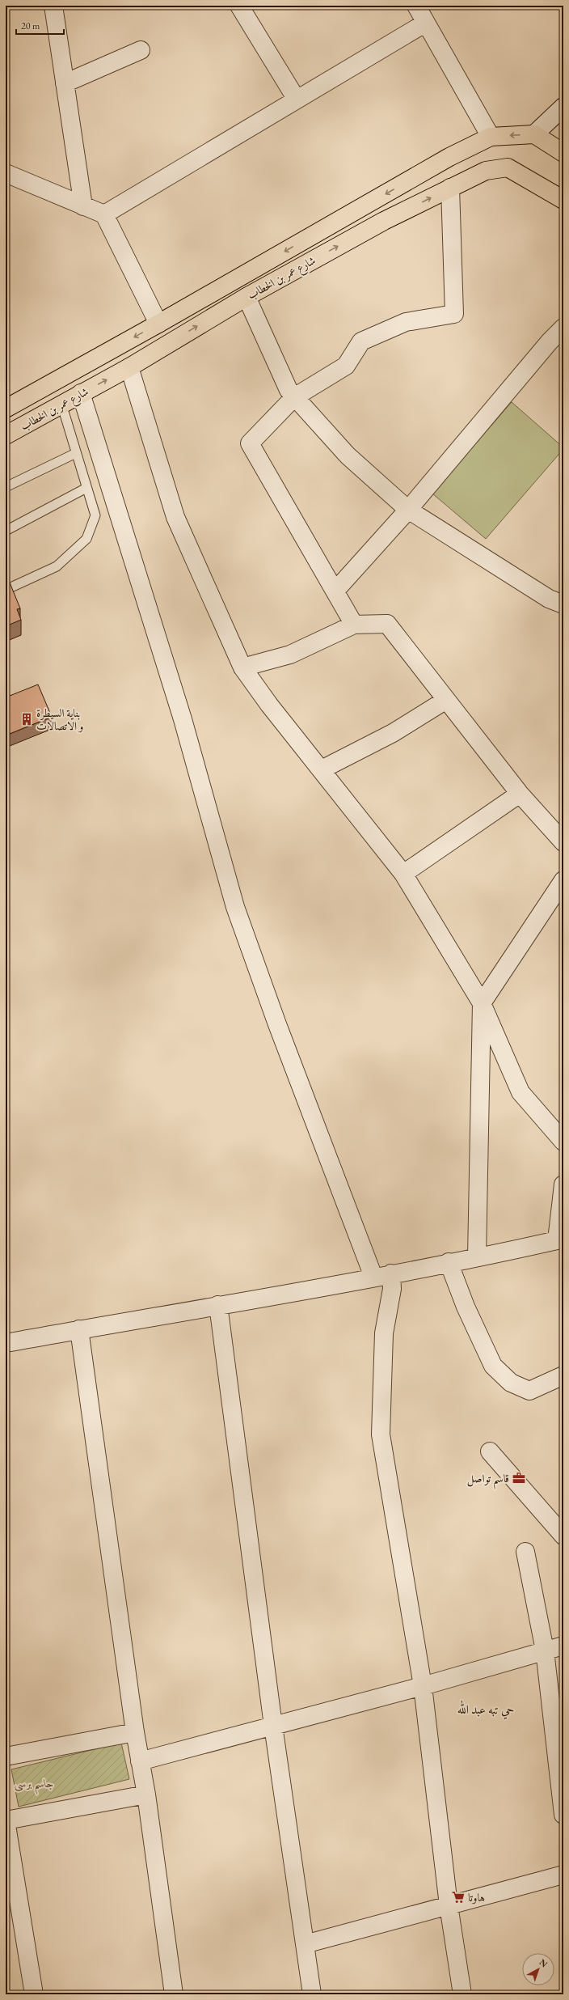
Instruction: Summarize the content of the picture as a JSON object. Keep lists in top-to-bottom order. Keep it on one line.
{"streets":{"main road":["شارع عمر بن الخطاب"]},"districts":["حي تبه عبد الله"],"parks":["جاسم برسی"],"places":{"building":["بناية السيطرة و الاتصالات"],"office":["قاسم تواصل"],"supermarket":["هاوتا"]},"scale_bar":"20 m","north":"top right"}
